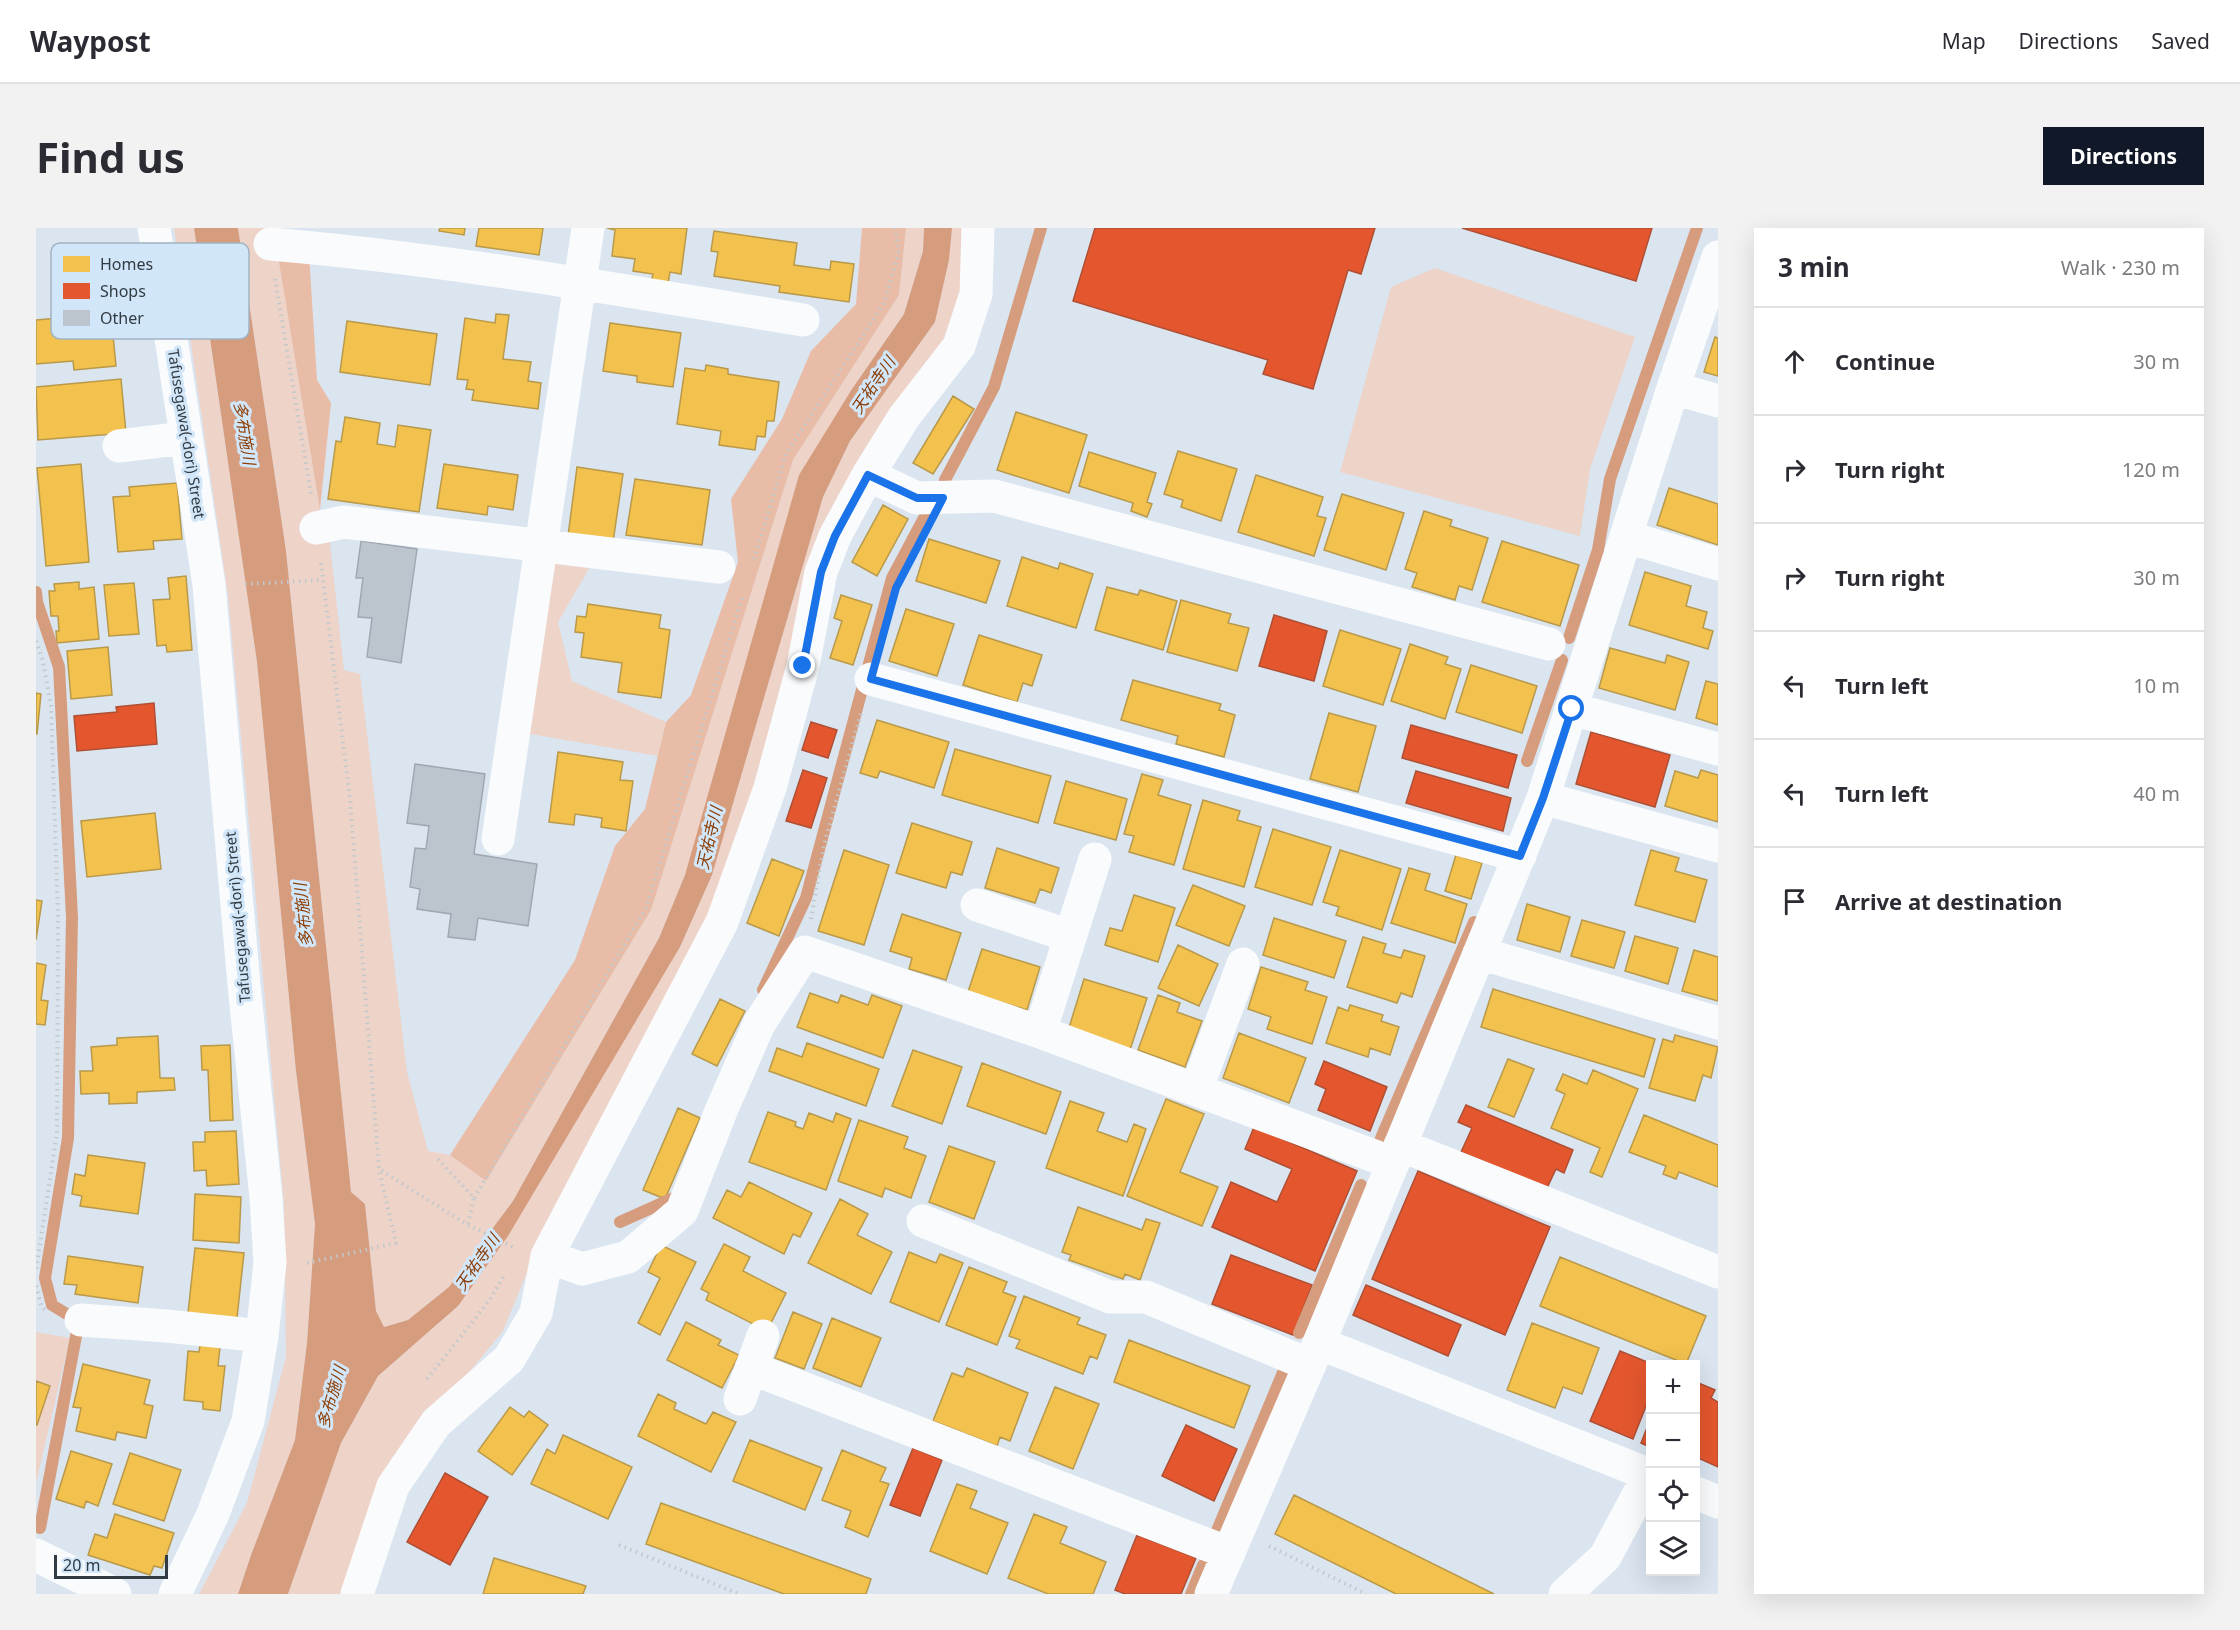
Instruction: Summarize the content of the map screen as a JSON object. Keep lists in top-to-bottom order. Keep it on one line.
{"streets":{"street":["Tafusegawa(-dori) Street"]},"water":["天祐寺川","多布施川"],"legend":["Homes","Shops","Other"],"scale_bar":"20 m","page":{"header":"Waypost","nav":["Map","Directions","Saved"],"buttons":"Directions","title":"Find us","heading":["3 min","Walk · 230 m"],"list":[["Continue","30 m"],["Turn right","120 m"],["Turn right","30 m"],["Turn left","10 m"],["Turn left","40 m"],"Arrive at destination"],"map_buttons":["+","−"],"scale":"20 m"}}
